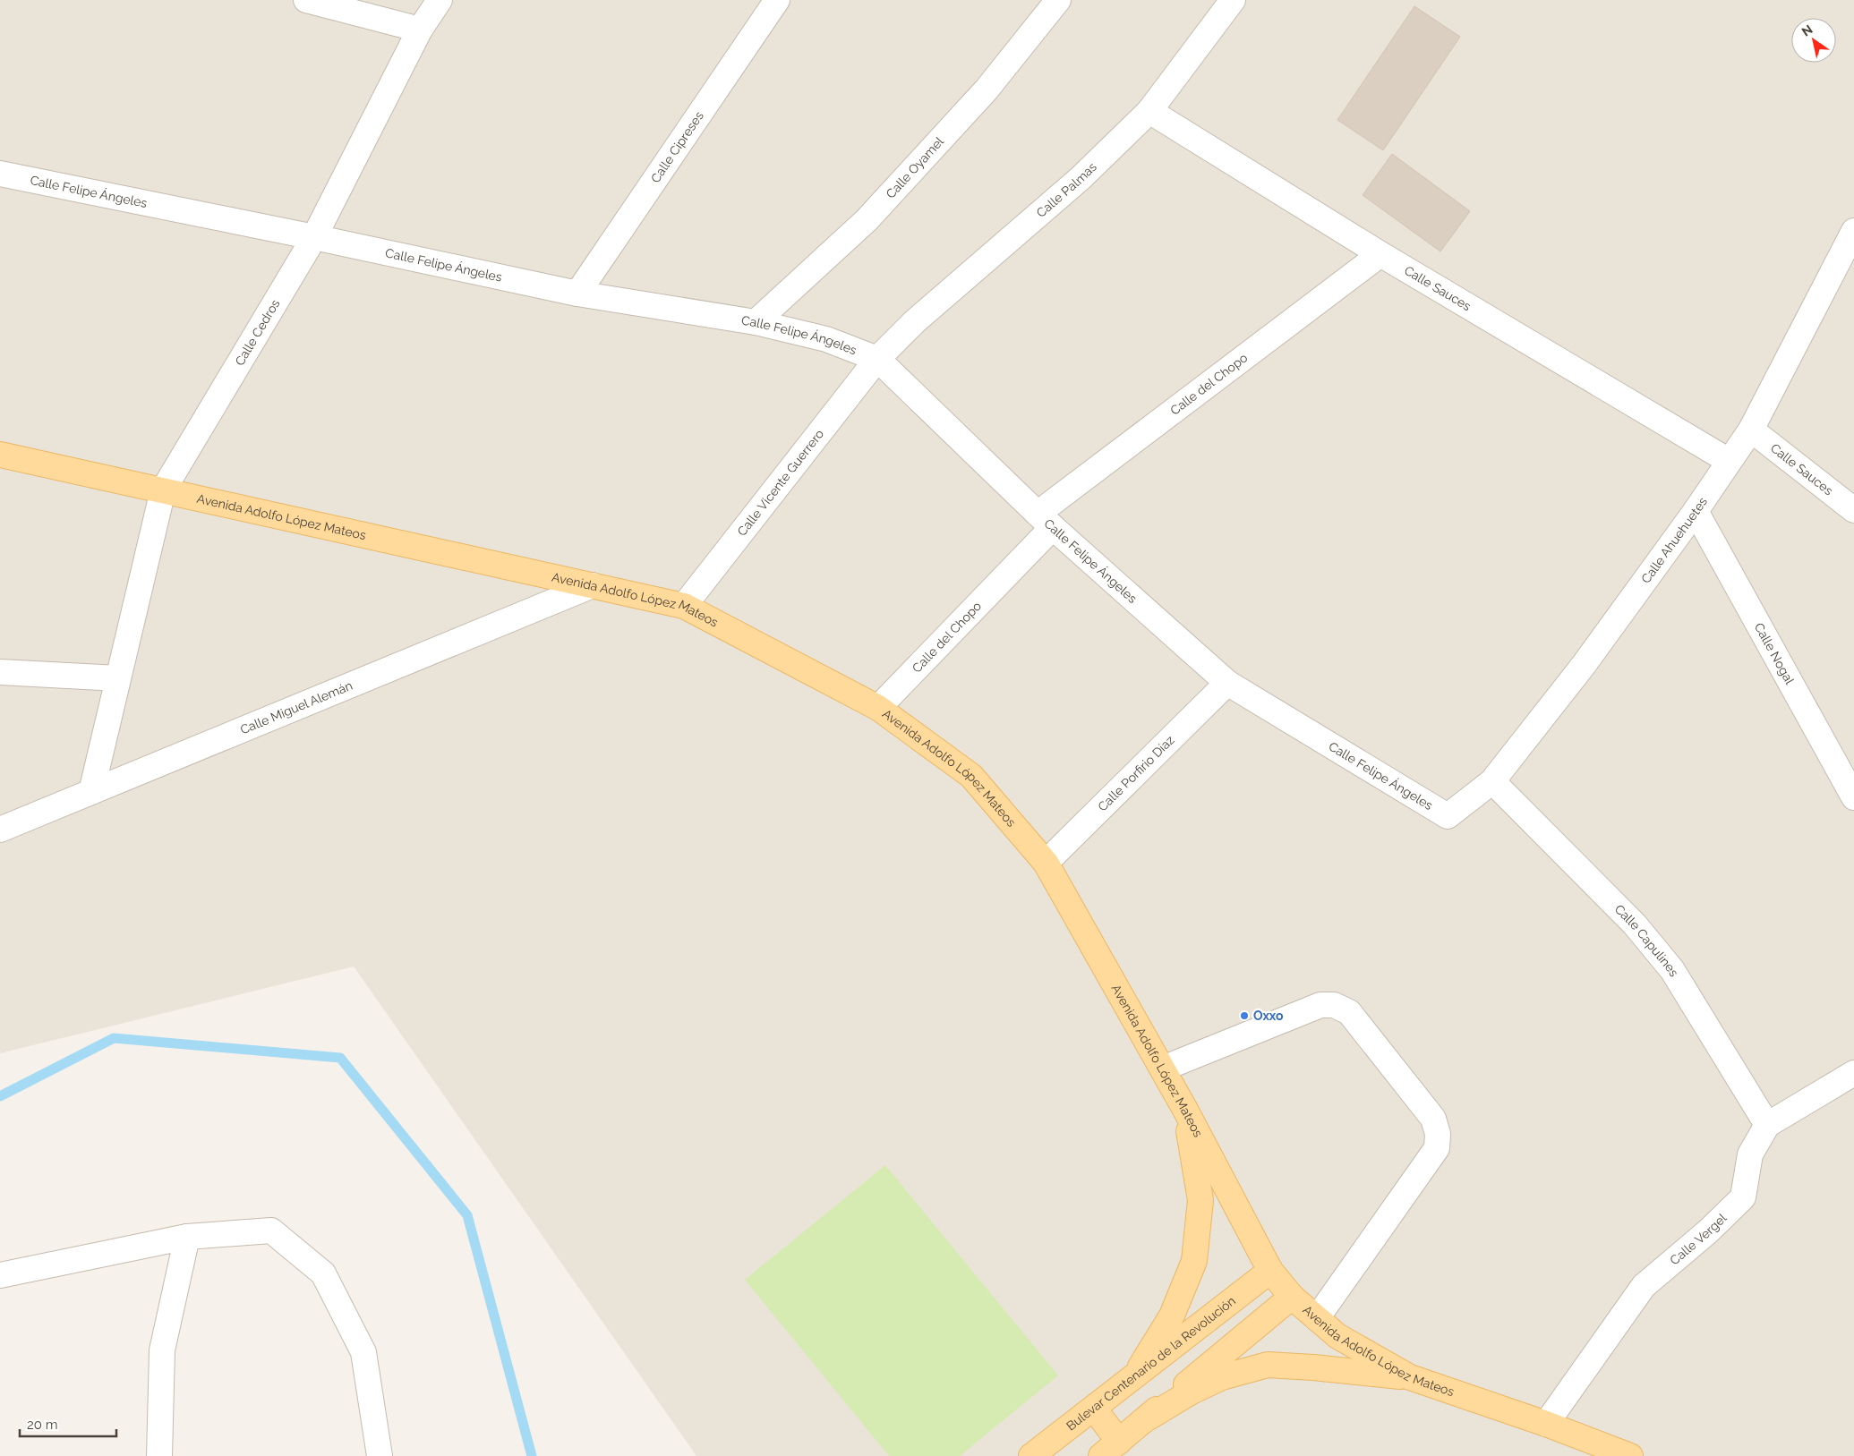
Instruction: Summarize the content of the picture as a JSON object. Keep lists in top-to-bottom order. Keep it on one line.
{"streets":{"main road":["Avenida Adolfo López Mateos","Bulevar Centenario de la Revolución"],"street":["Calle Cipreses","Calle Oyamel","Calle Palmas","Calle Felipe Ángeles","Calle Sauces","Calle Cedros","Calle del Chopo","Calle Vicente Guerrero","Calle Ahuehuetes","Calle Nogal","Calle Miguel Alemán","Calle Porfirio Díaz","Calle Capulines","Calle Vergel"]},"crossings":[["Calle Cipreses","Calle Felipe Ángeles"],["Calle Oyamel","Calle Felipe Ángeles"],["Calle Palmas","Calle Felipe Ángeles"],["Calle Palmas","Calle Sauces"],["Calle Palmas","Calle Vicente Guerrero"],["Calle Felipe Ángeles","Calle Cedros"],["Calle Felipe Ángeles","Calle del Chopo"],["Calle Felipe Ángeles","Calle Vicente Guerrero"],["Calle Felipe Ángeles","Calle Ahuehuetes"],["Calle Felipe Ángeles","Calle Porfirio Díaz"],["Calle Sauces","Calle del Chopo"],["Calle Sauces","Calle Ahuehuetes"],["Calle Cedros","Avenida Adolfo López Mateos"],["Calle Cedros","Calle Miguel Alemán"],["Calle del Chopo","Avenida Adolfo López Mateos"],["Calle Vicente Guerrero","Avenida Adolfo López Mateos"],["Avenida Adolfo López Mateos","Calle Miguel Alemán"],["Avenida Adolfo López Mateos","Calle Porfirio Díaz"],["Avenida Adolfo López Mateos","Calle Vergel"],["Avenida Adolfo López Mateos","Bulevar Centenario de la Revolución"],["Calle Ahuehuetes","Calle Nogal"],["Calle Ahuehuetes","Calle Capulines"],["Calle Capulines","Calle Vergel"]],"places":["Oxxo"],"scale_bar":"20 m","north":"top left"}
